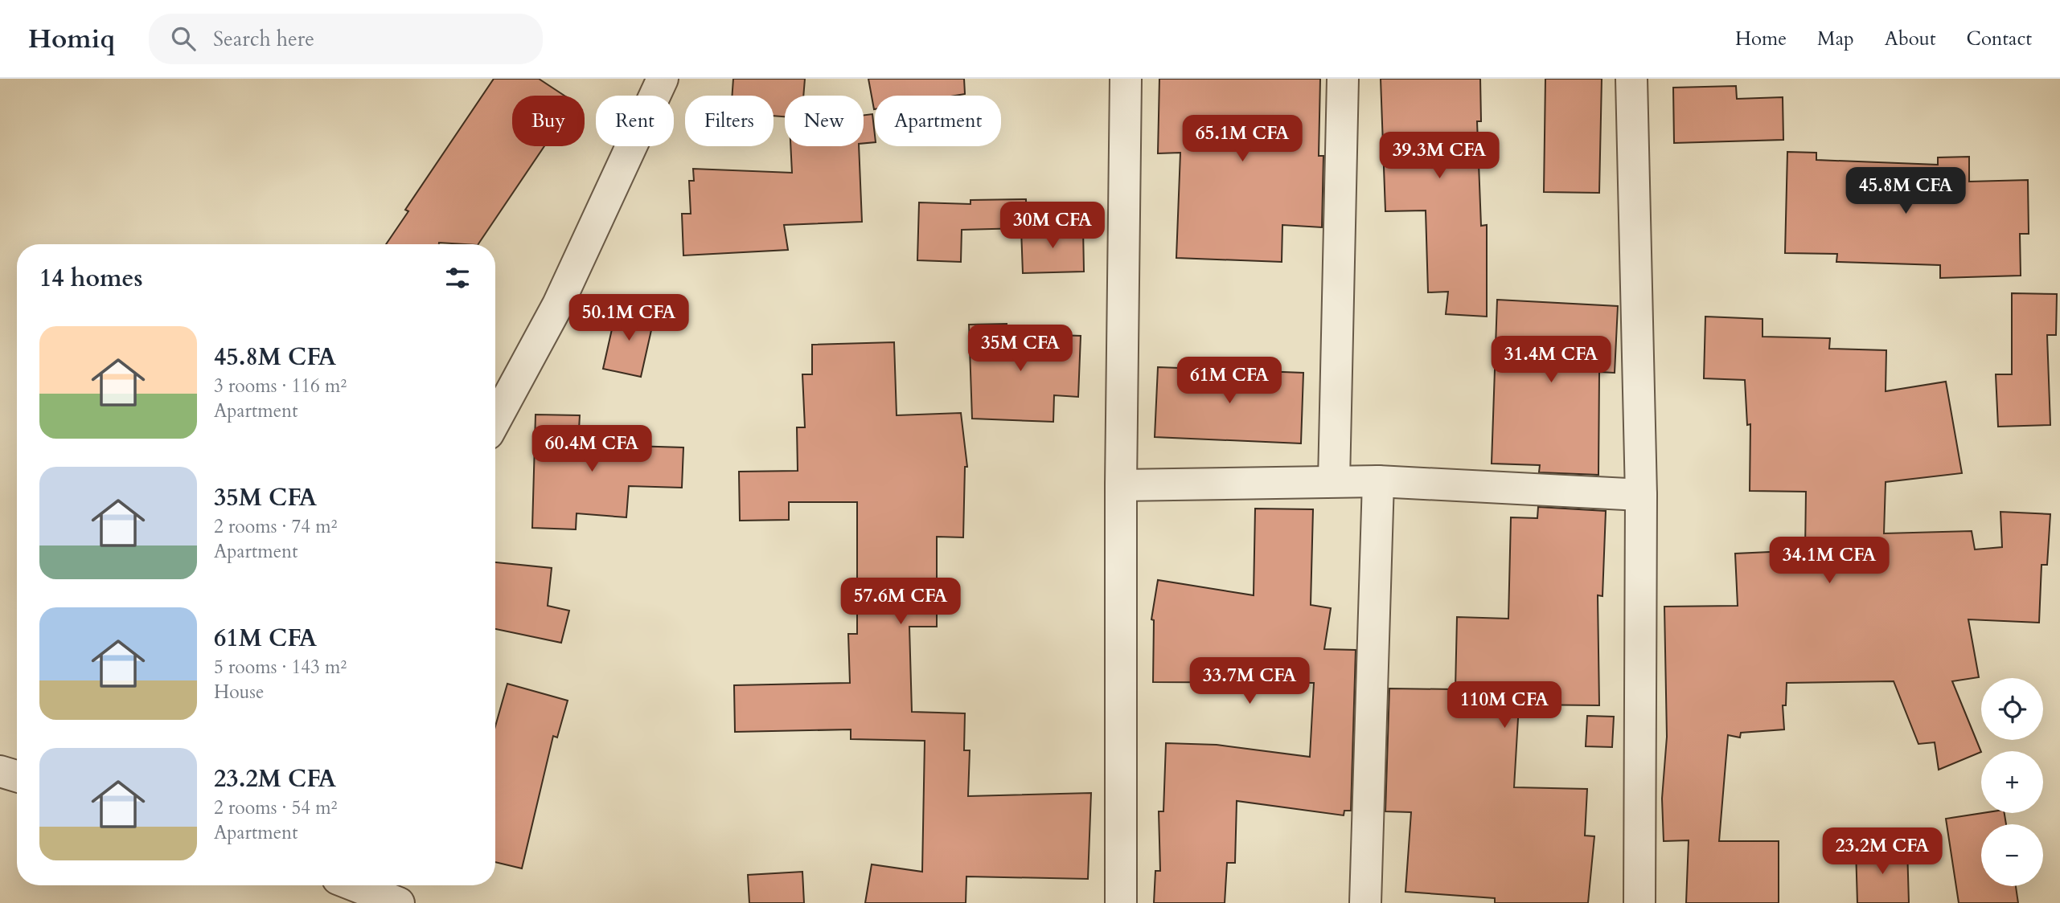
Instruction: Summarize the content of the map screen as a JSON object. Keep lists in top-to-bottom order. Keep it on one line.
{"page":{"header":"Homiq","search":"Search here","nav":["Home","Map","About","Contact"],"chip":["Buy","Rent","Filters","New","Apartment"],"price":["65.1M CFA","39.3M CFA","45.8M CFA","30M CFA","50.1M CFA","35M CFA","31.4M CFA","61M CFA","60.4M CFA","34.1M CFA","57.6M CFA","33.7M CFA","110M CFA","23.2M CFA"],"heading":"14 homes","list":[{"name":"45.8M CFA","note":"3 rooms · 116 m² · Apartment"},{"name":"35M CFA","note":"2 rooms · 74 m² · Apartment"},{"name":"61M CFA","note":"5 rooms · 143 m² · House"},{"name":"23.2M CFA","note":"2 rooms · 54 m² · Apartment"}],"map_buttons":["+","−"]}}
